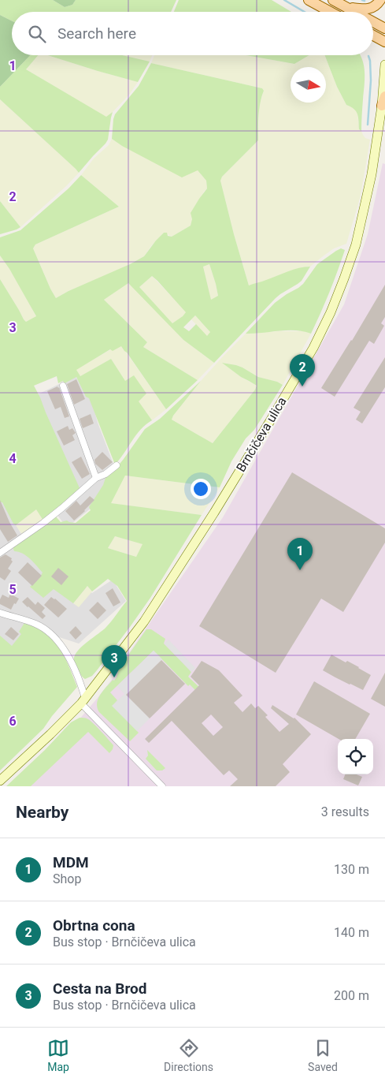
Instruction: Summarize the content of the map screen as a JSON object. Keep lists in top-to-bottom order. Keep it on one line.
{"streets":{"street":["Brnčičeva ulica"]},"north":"right","page":{"search":"Search here","pins":["2","1","3"],"heading":["Nearby","3 results"],"list":[{"mark":"1","name":"MDM","note":"Shop","value":"130 m"},{"mark":"2","name":"Obrtna cona","note":"Bus stop · Brnčičeva ulica","value":"140 m"},{"mark":"3","name":"Cesta na Brod","note":"Bus stop · Brnčičeva ulica","value":"200 m"}],"nav":["Map","Directions","Saved"]},"grid":{"rows":["1","2","3","4","5","6"]}}
